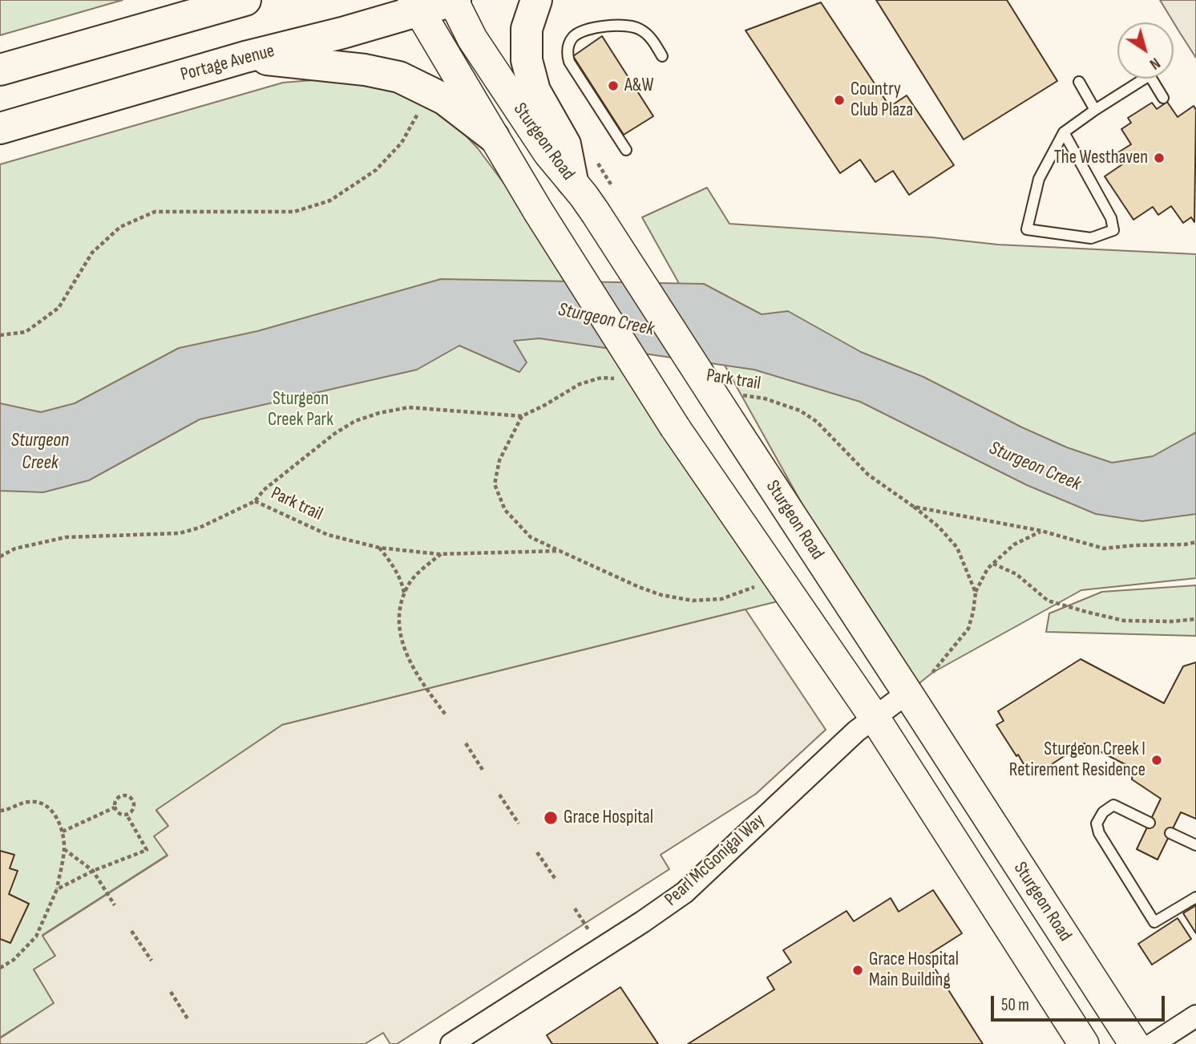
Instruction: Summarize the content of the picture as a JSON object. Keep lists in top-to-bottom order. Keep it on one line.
{"streets":{"highway":["Portage Avenue"],"main road":["Sturgeon Road"],"street":["Pearl McGonigal Way"],"path":["Park trail"]},"crossings":[["Portage Avenue","Sturgeon Road"],["Sturgeon Road","Pearl McGonigal Way"]],"water":["Sturgeon Creek"],"parks":["Sturgeon Creek Park"],"places":["A&W","Country Club Plaza","The Westhaven","Sturgeon Creek I Retirement Residence","Grace Hospital","Grace Hospital Main Building"],"scale_bar":"50 m","north":"bottom right"}
